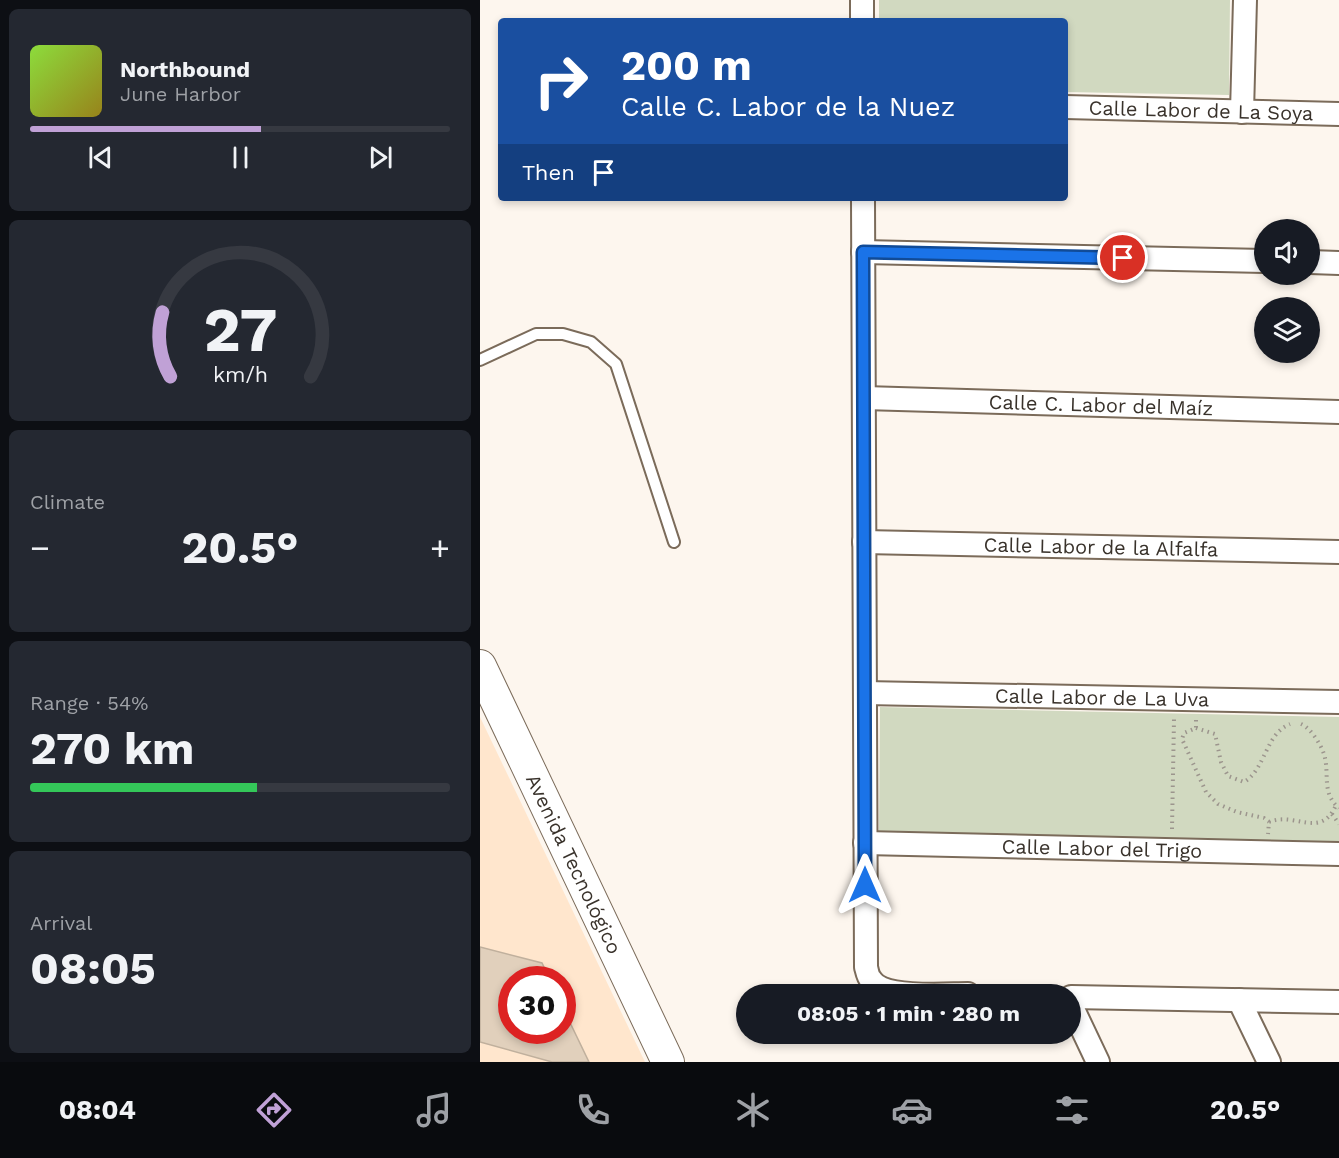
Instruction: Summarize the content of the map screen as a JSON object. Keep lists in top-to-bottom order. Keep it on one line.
{"streets":{"main road":["Avenida Tecnológico"],"street":["Calle Labor de La Soya","Calle C. Labor del Maíz","Calle Labor de la Alfalfa","Calle Labor de La Uva","Calle Labor del Trigo"]},"page":{"turn":["200 m","Calle C. Labor de la Nuez"],"song":["Northbound","June Harbor"],"then":"Then","tile":["Climate",["Range · 54%","270 km"],["Arrival","08:05"]],"heat":["−","20.5°","+"],"limit":"30","trip":"08:05 · 1 min · 280 m","tabs":["08:04","20.5°"],"gauge":["27","km/h"]}}
